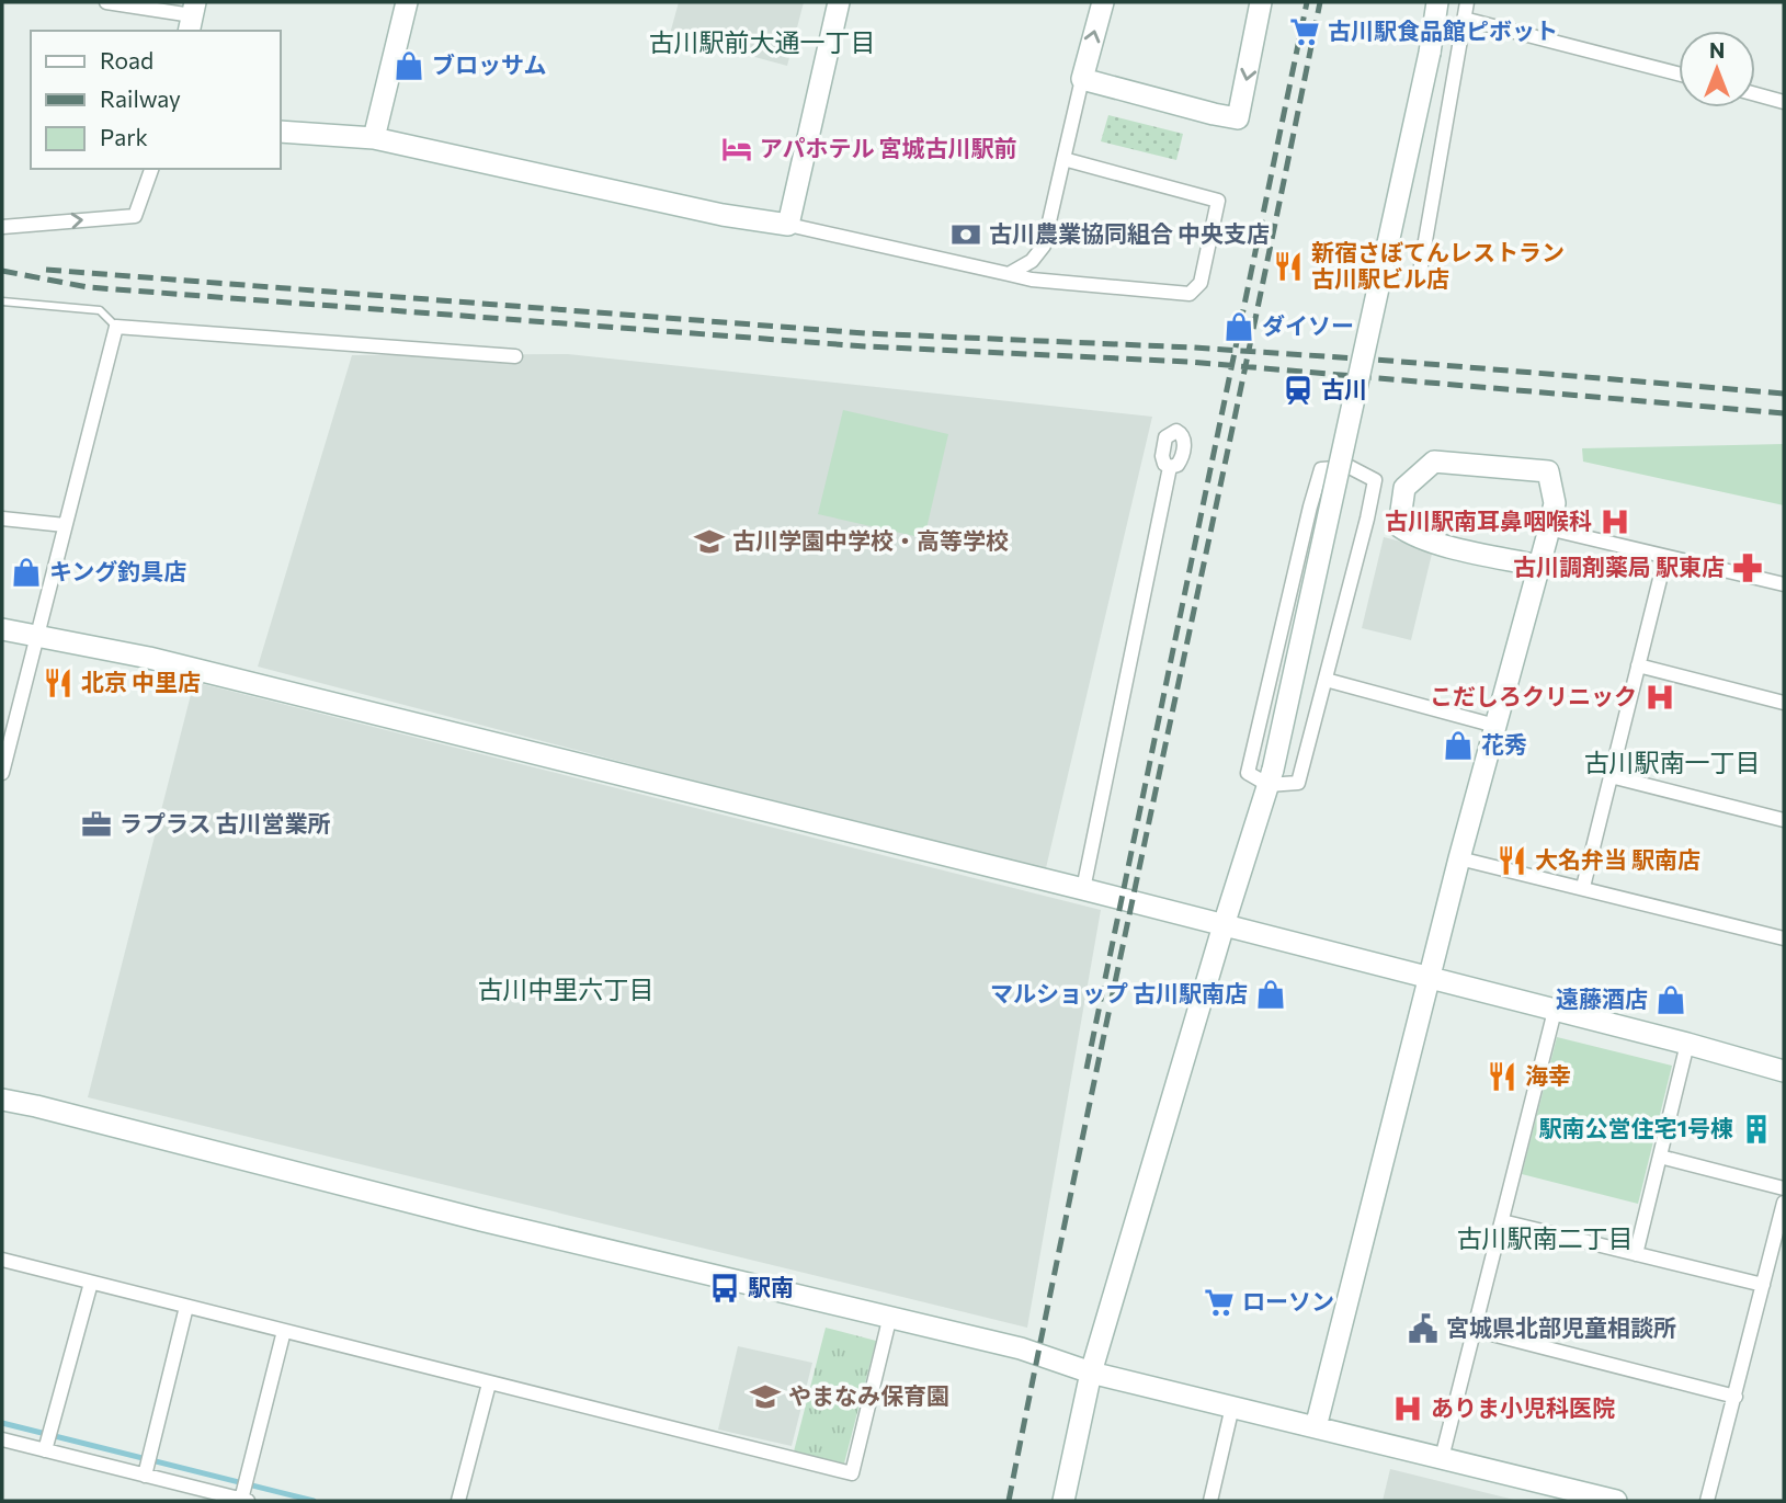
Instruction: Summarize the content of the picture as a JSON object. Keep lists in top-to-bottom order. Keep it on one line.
{"districts":["古川駅前大通一丁目","古川駅南一丁目","古川中里六丁目","古川駅南二丁目"],"places":{"supermarket":["古川駅食品館ピボット","ローソン"],"shop":["ブロッサム","ダイソー","キング釣具店","花秀","マルショップ 古川駅南店","遠藤酒店"],"hotel":["アパホテル 宮城古川駅前"],"bank":["古川農業協同組合 中央支店"],"restaurant":["新宿さぼてんレストラン 古川駅ビル店","北京 中里店","大名弁当 駅南店","海幸"],"station":["古川"],"hospital":["古川駅南耳鼻咽喉科","こだしろクリニック","ありま小児科医院"],"school or university":["古川学園中学校・高等学校","やまなみ保育園"],"pharmacy":["古川調剤薬局 駅東店"],"office":["ラプラス 古川営業所"],"building":["駅南公営住宅1号棟"],"bus stop":["駅南"],"public building":["宮城県北部児童相談所"]},"legend":["Road","Railway","Park"],"north":"top"}
